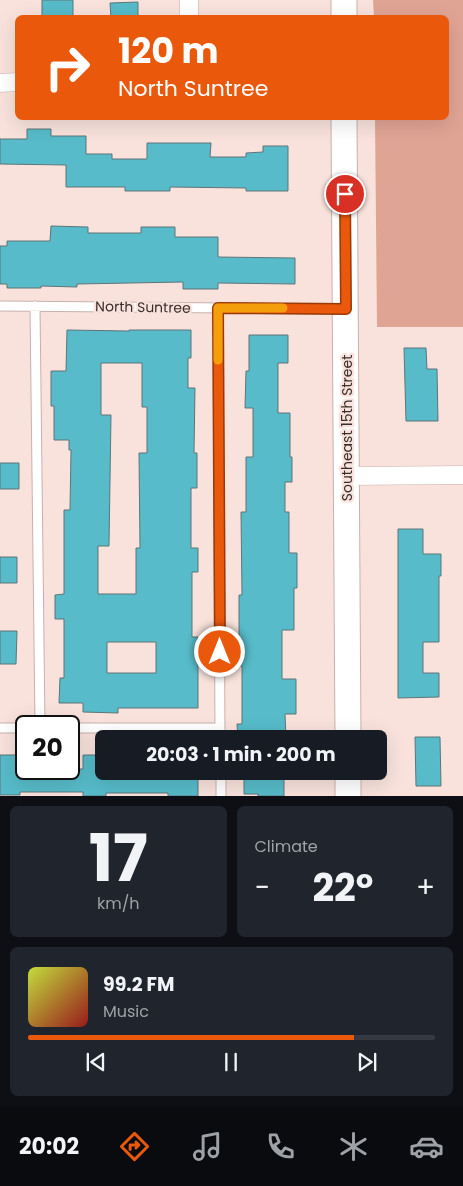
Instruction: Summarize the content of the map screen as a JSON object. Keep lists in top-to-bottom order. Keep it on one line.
{"streets":{"main road":["Southeast 15th Street"],"lane":["North Suntree"]},"crossings":[["North Suntree","Southeast 15th Street"]],"page":{"turn":["120 m","North Suntree"],"limit":"20","trip":"20:03 · 1 min · 200 m","tile":[["17","km/h"],"Climate"],"heat":["−","22°","+"],"song":["99.2 FM","Music"],"tabs":"20:02"}}
